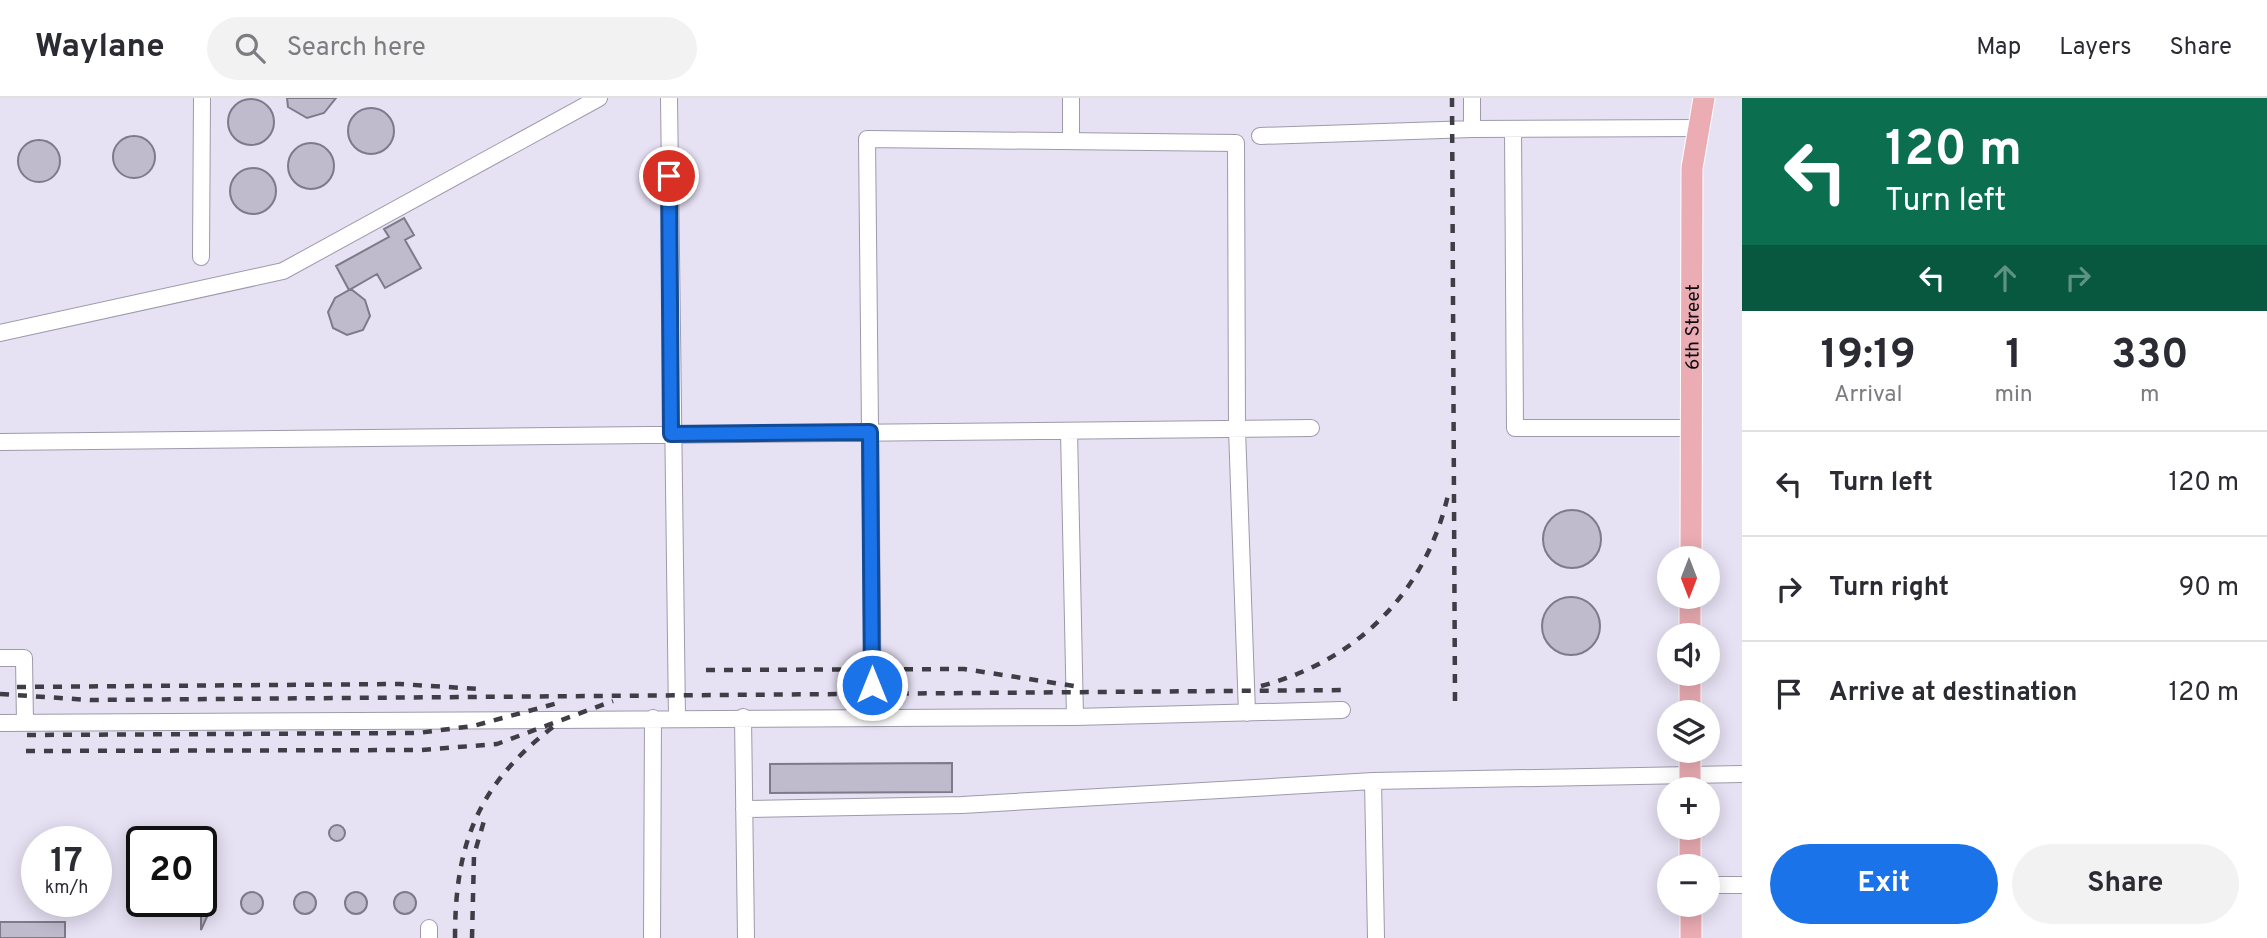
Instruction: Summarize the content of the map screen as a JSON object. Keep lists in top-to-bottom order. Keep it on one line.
{"streets":{"main road":["6th Street"]},"north":"bottom","page":{"header":"Waylane","search":"Search here","nav":["Map","Layers","Share"],"turn":["120 m","Turn left"],"eta":["19:19","Arrival","1","min","330","m"],"list":[{"name":"Turn left","value":"120 m"},{"name":"Turn right","value":"90 m"},{"name":"Arrive at destination","value":"120 m"}],"map_buttons":["+","−"],"speed":"17 km/h","limit":"20","buttons":["Exit","Share"]}}
